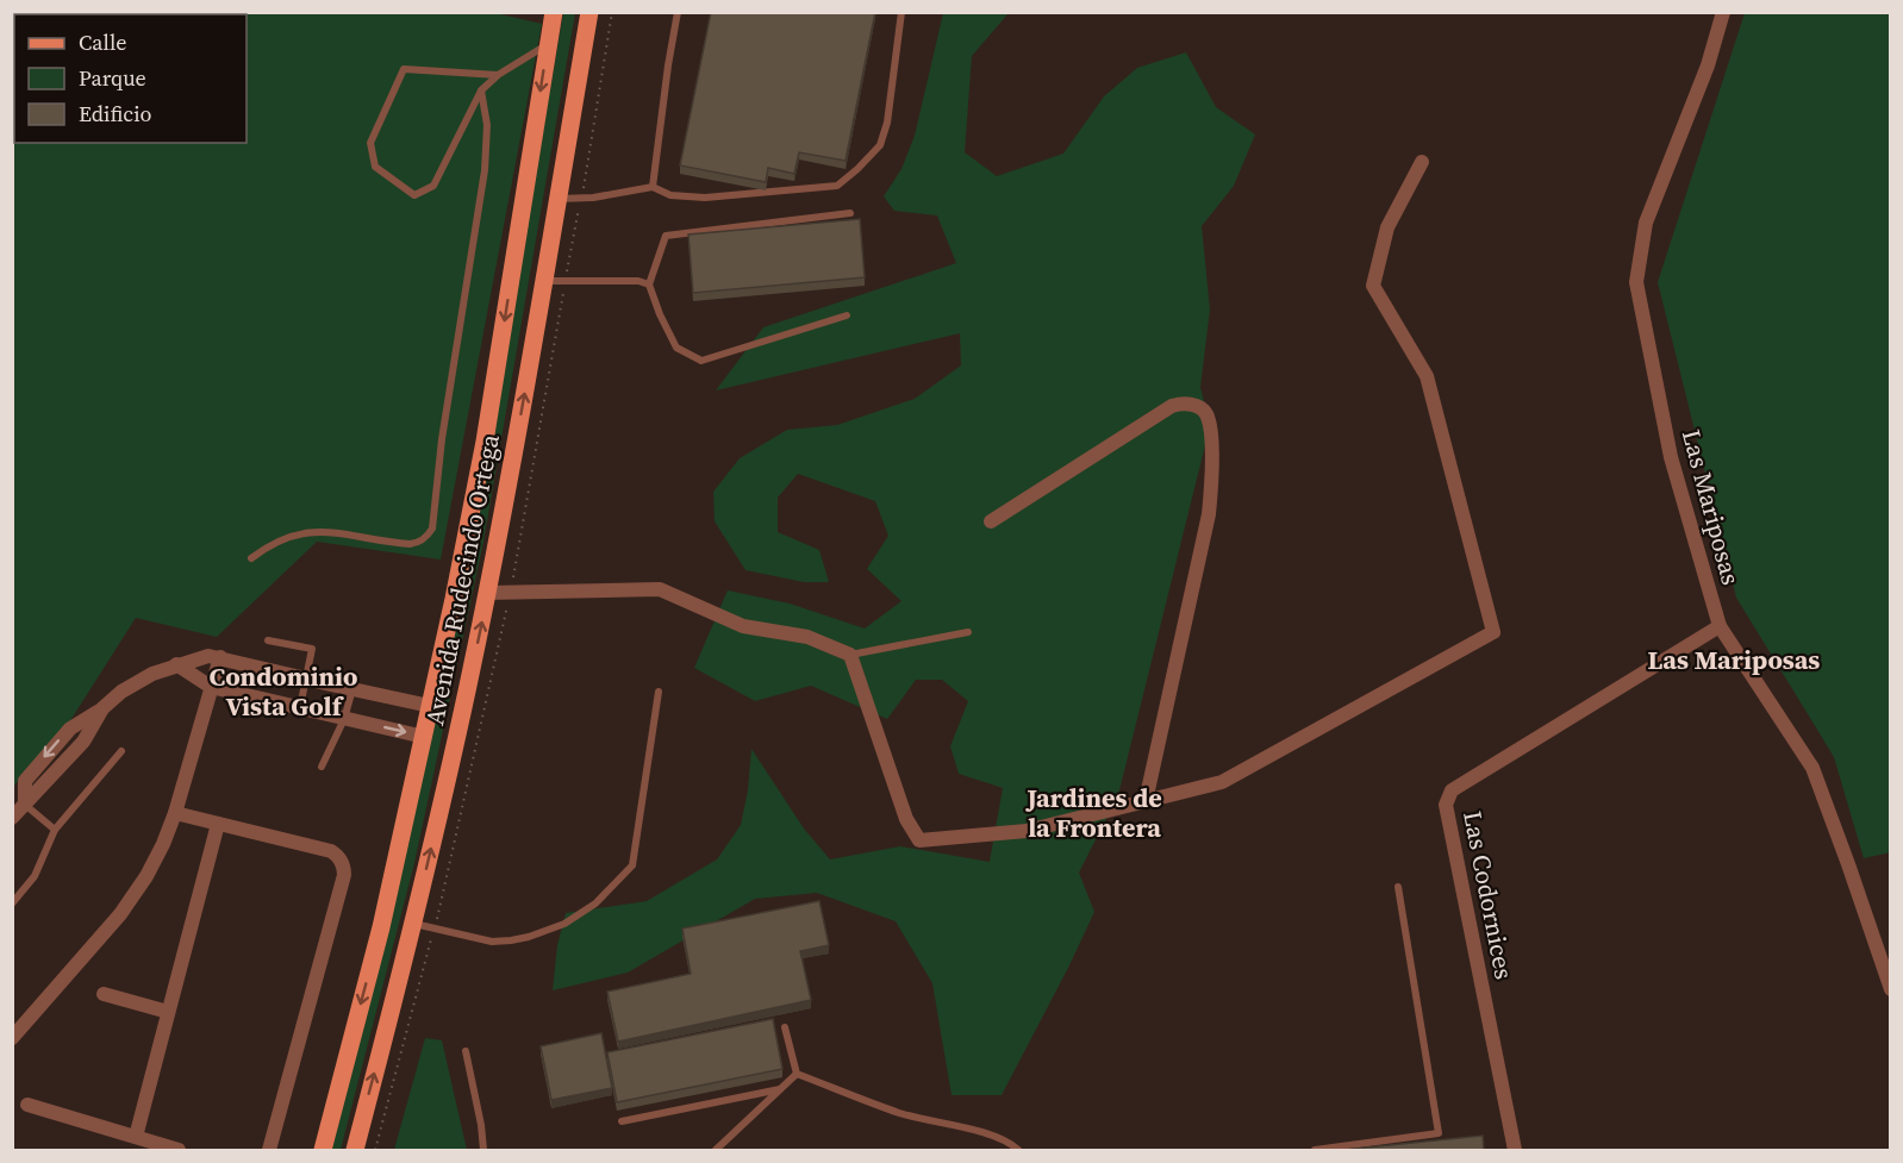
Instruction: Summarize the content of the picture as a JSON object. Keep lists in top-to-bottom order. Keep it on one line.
{"streets":{"main road":["Avenida Rudecindo Ortega"],"street":["Las Mariposas","Las Codornices"]},"crossings":[["Las Mariposas","Las Codornices"]],"districts":["Las Mariposas","Condominio Vista Golf","Jardines de la Frontera"],"legend":["Calle","Parque","Edificio"]}
